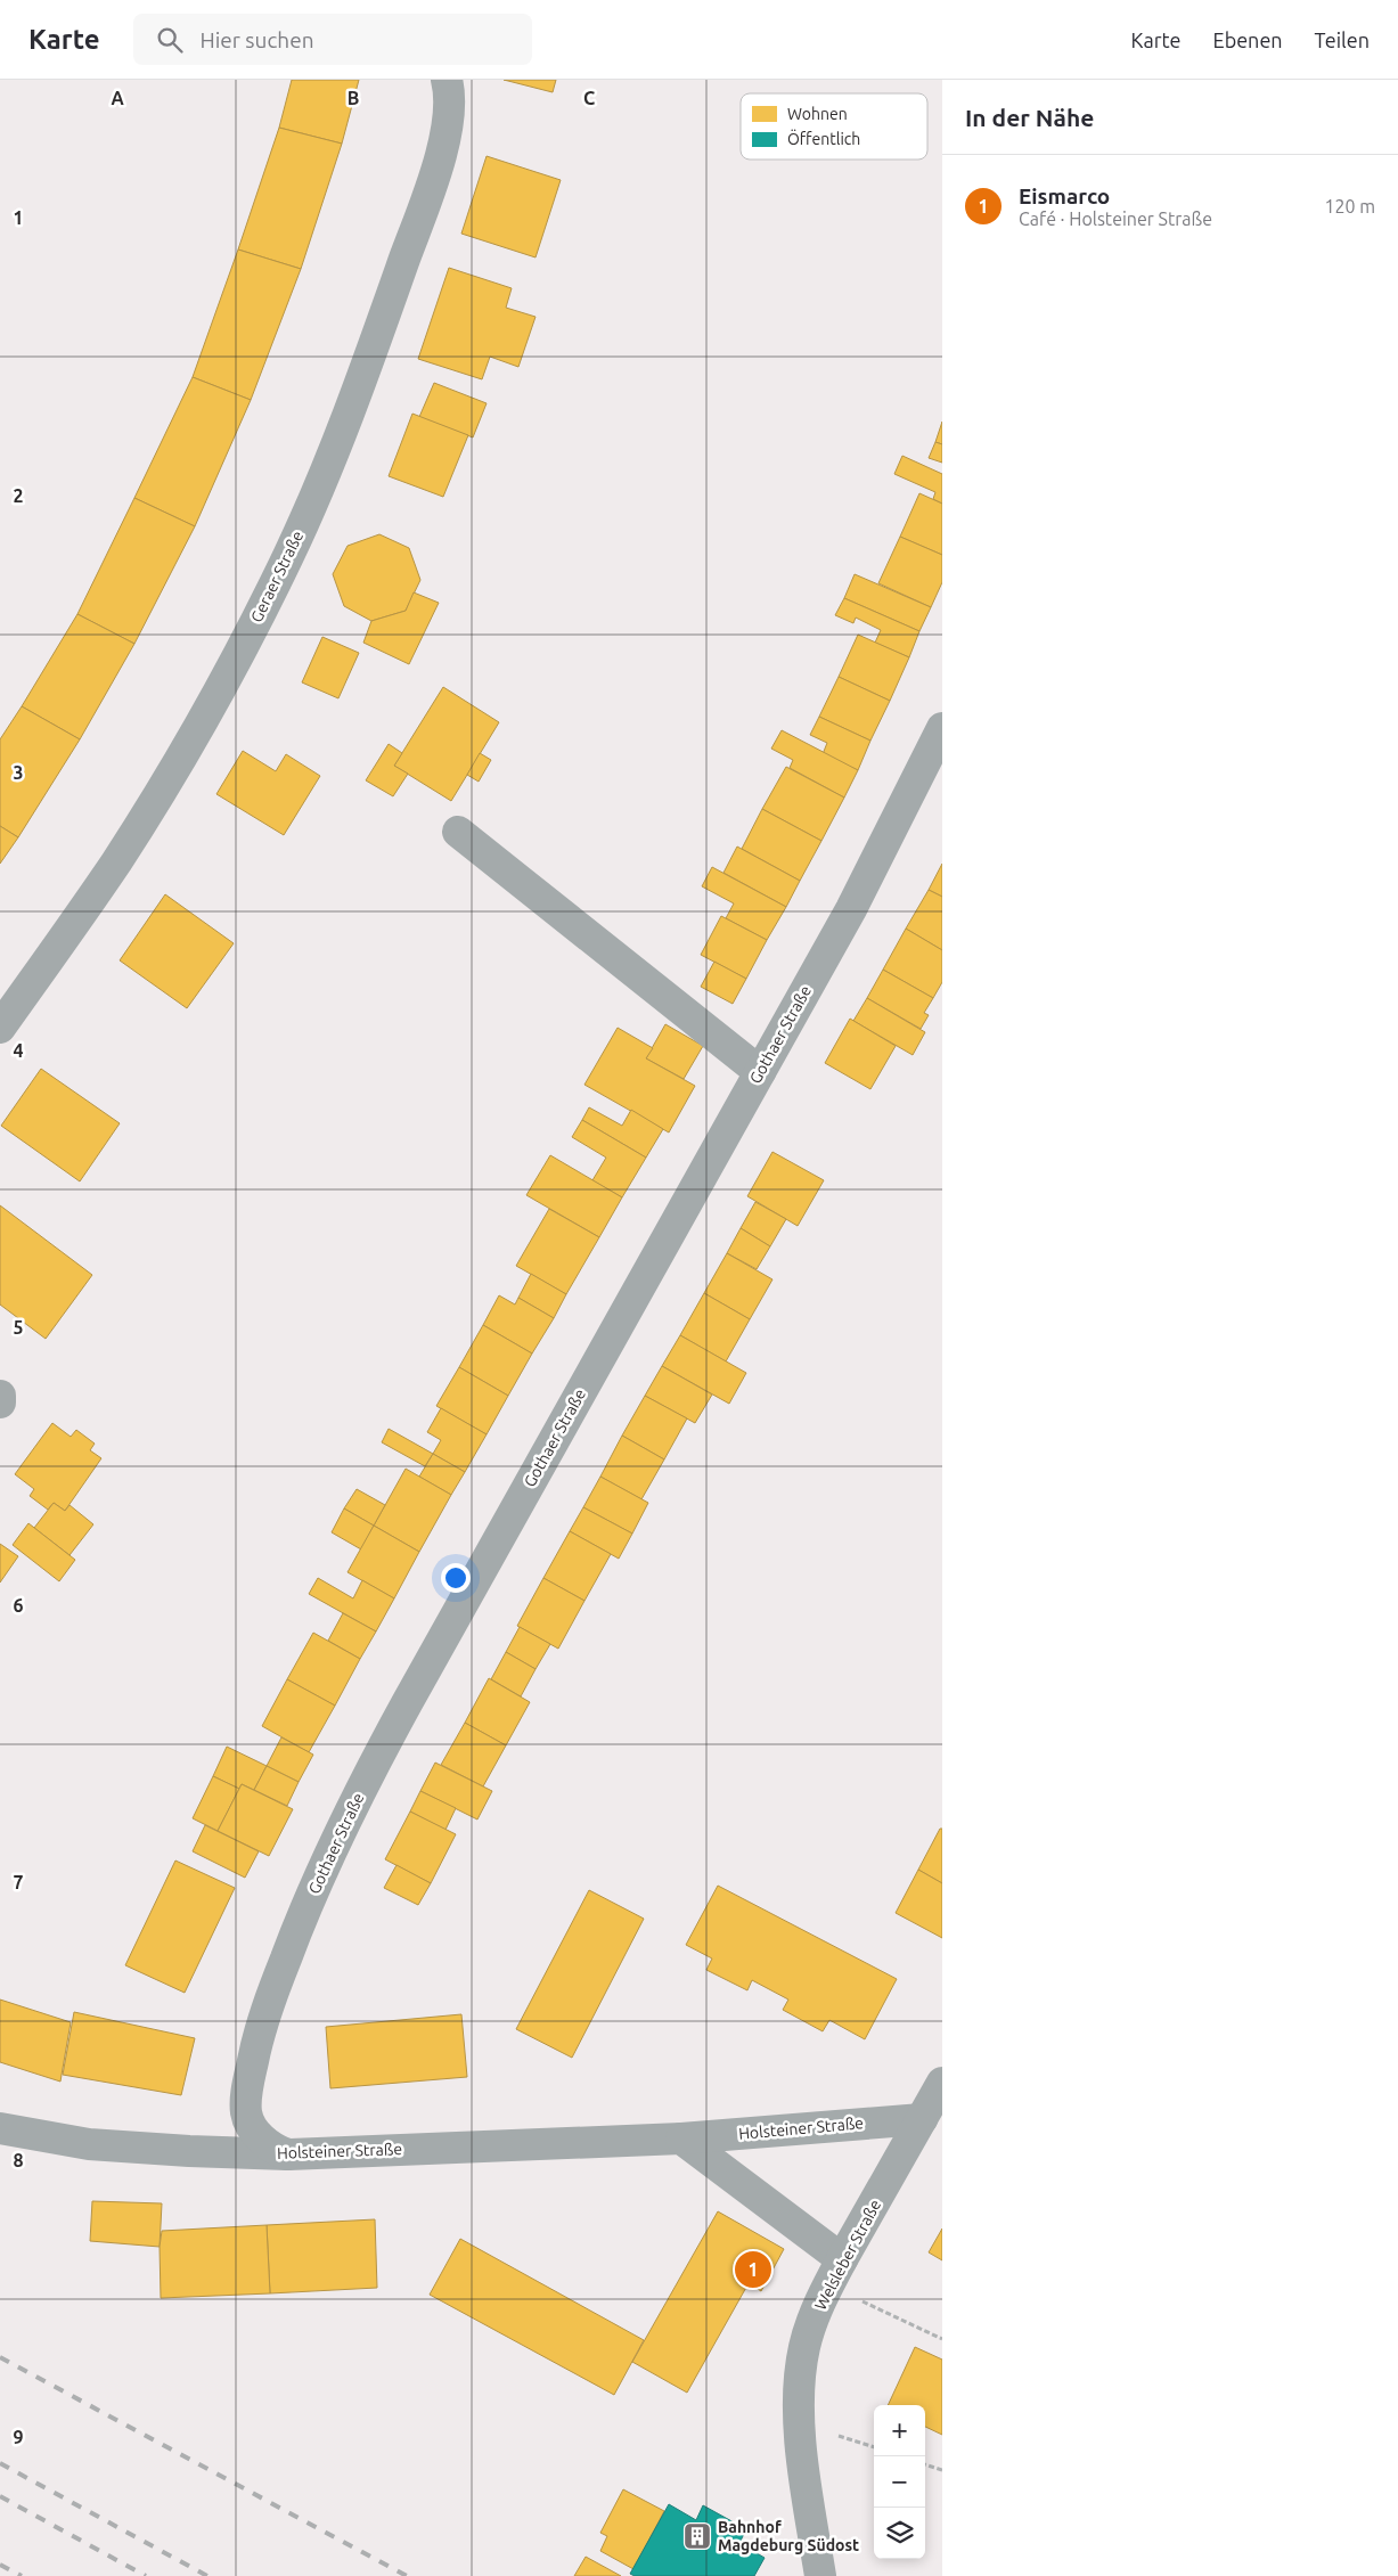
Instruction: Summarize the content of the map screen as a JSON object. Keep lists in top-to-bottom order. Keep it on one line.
{"streets":{"street":["Geraer Straße","Gothaer Straße","Holsteiner Straße","Welsleber Straße"]},"crossings":[["Gothaer Straße","Holsteiner Straße"],["Holsteiner Straße","Welsleber Straße"]],"places":{"building":["Bahnhof Magdeburg Südost"]},"legend":["Wohnen","Öffentlich"],"page":{"header":"Karte","search":"Hier suchen","nav":["Karte","Ebenen","Teilen"],"heading":"In der Nähe","list":[{"mark":"1","name":"Eismarco","note":"Café · Holsteiner Straße","value":"120 m"}],"pins":"1","map_buttons":["+","−"]},"grid":{"columns":["A","B","C"],"rows":["1","2","3","4","5","6","7","8","9"]}}
